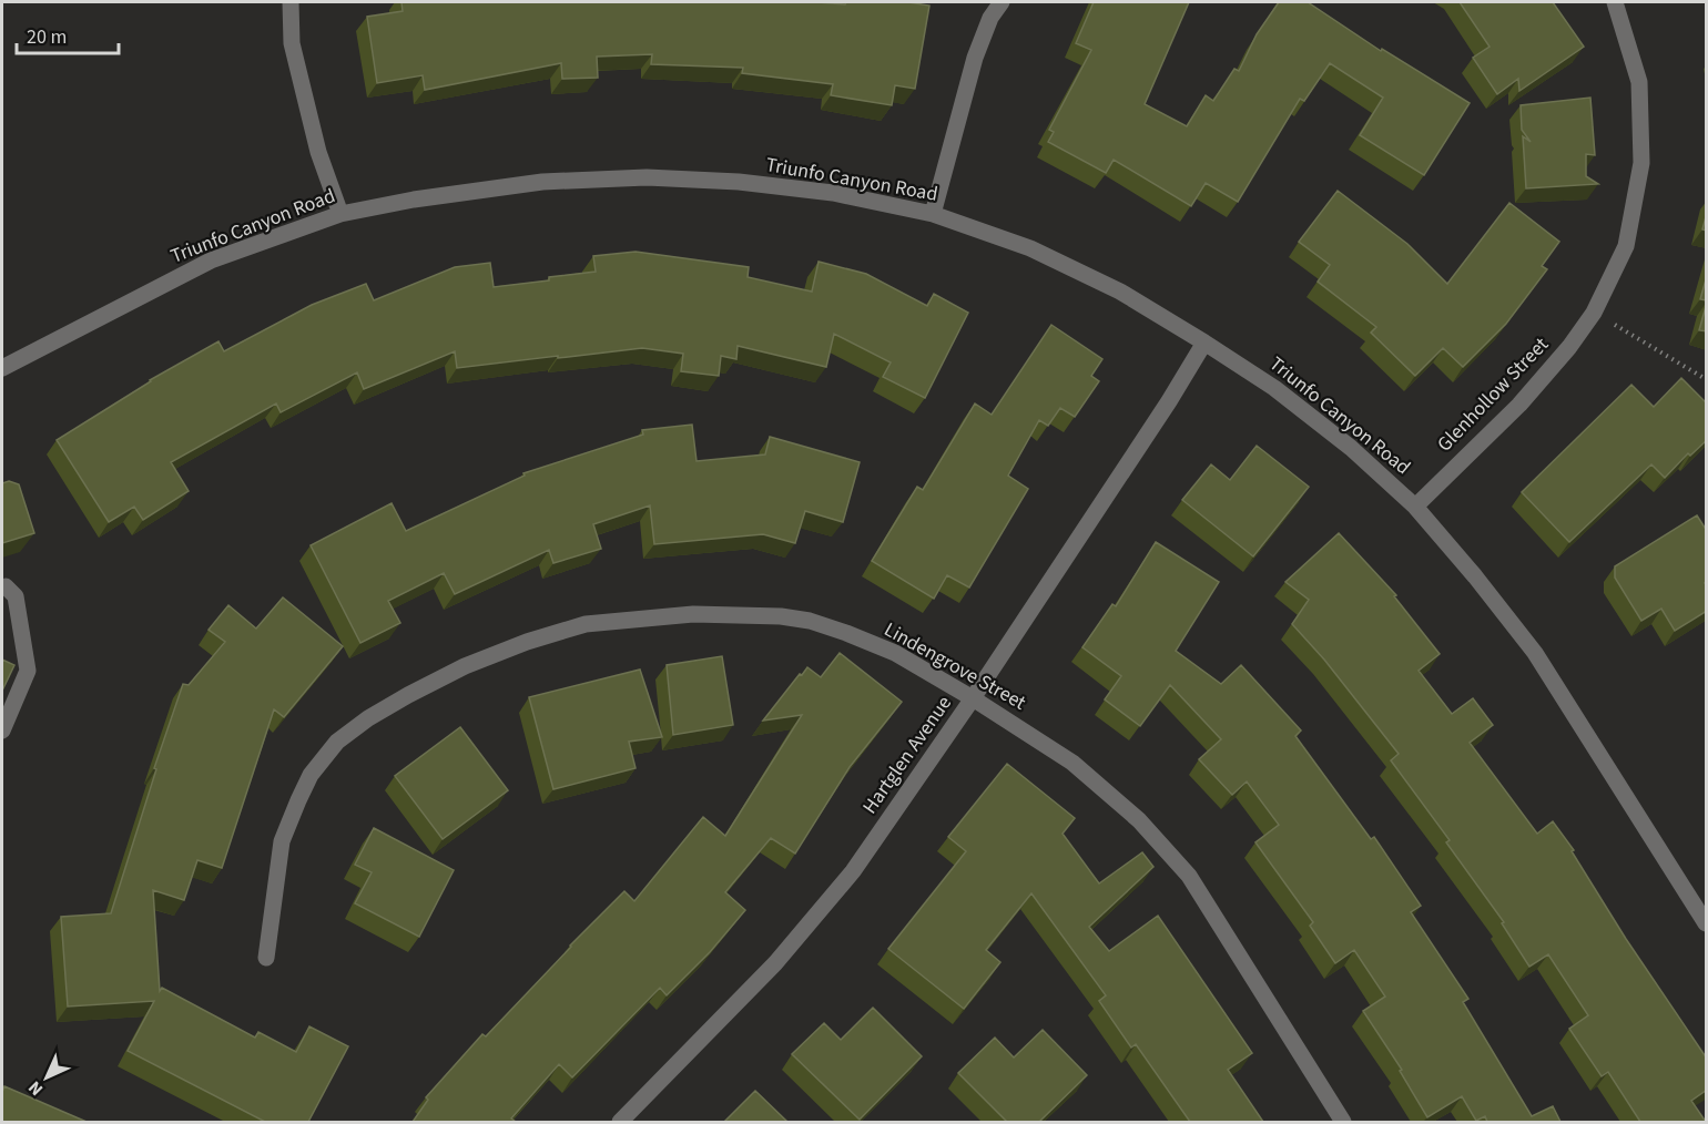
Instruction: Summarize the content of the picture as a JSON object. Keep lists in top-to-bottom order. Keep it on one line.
{"streets":{"street":["Triunfo Canyon Road","Glenhollow Street","Lindengrove Street","Hartglen Avenue"]},"crossings":[["Triunfo Canyon Road","Glenhollow Street"],["Triunfo Canyon Road","Hartglen Avenue"],["Lindengrove Street","Hartglen Avenue"]],"scale_bar":"20 m","north":"bottom left"}
